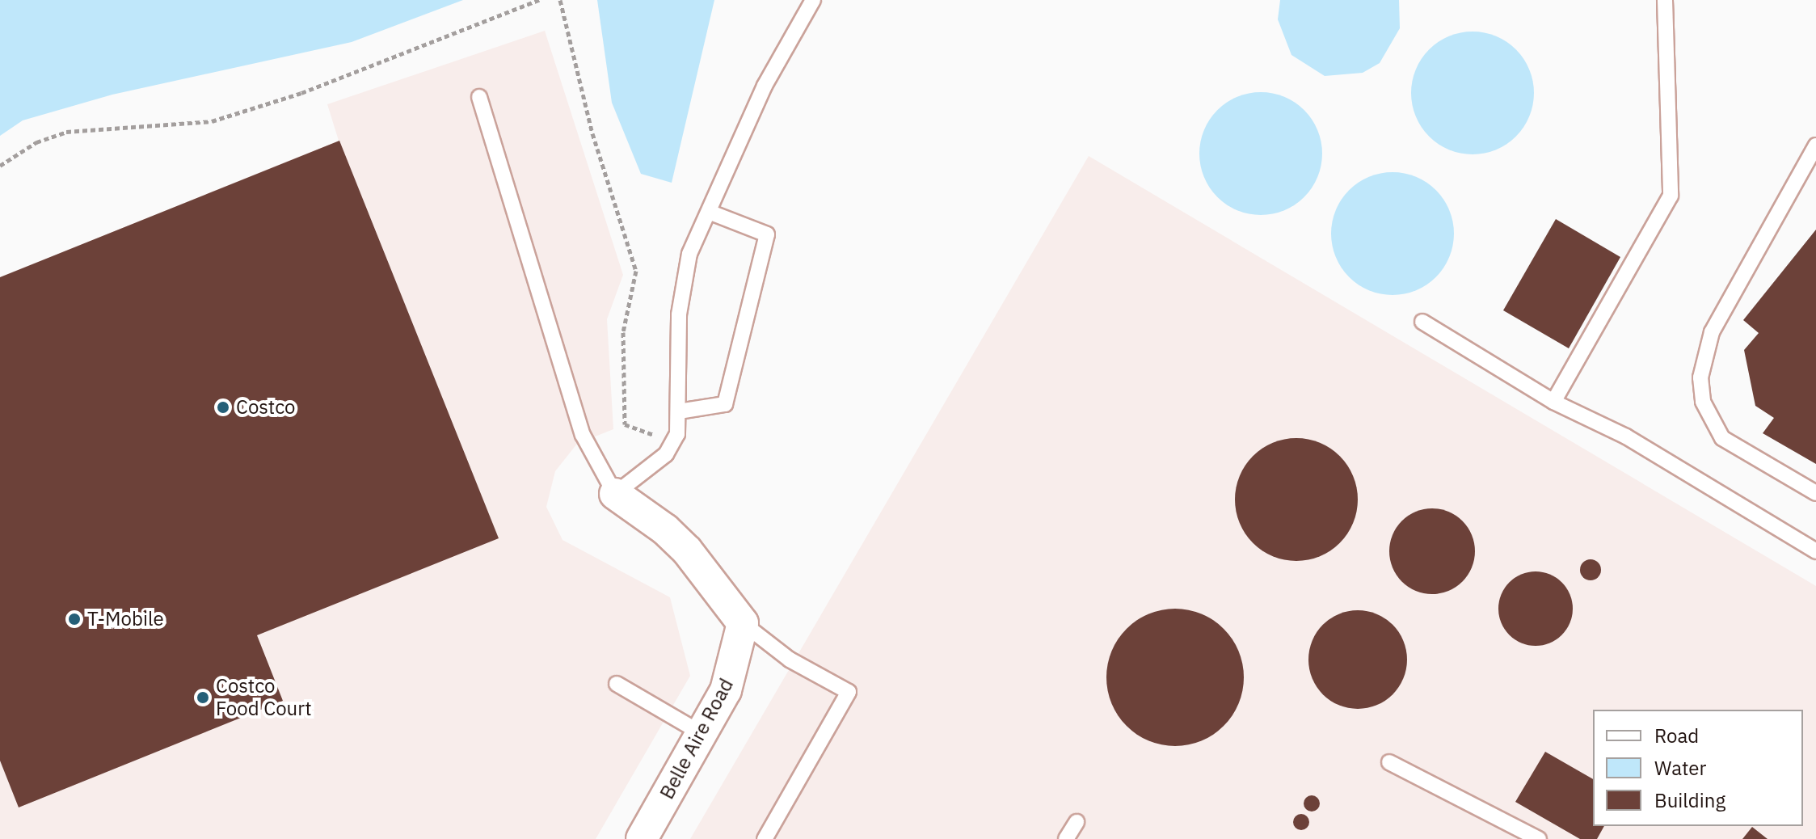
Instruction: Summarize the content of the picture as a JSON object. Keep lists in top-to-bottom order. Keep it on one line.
{"streets":{"street":["Belle Aire Road"]},"places":["Costco","T-Mobile","Costco Food Court"],"legend":["Road","Water","Building"]}
